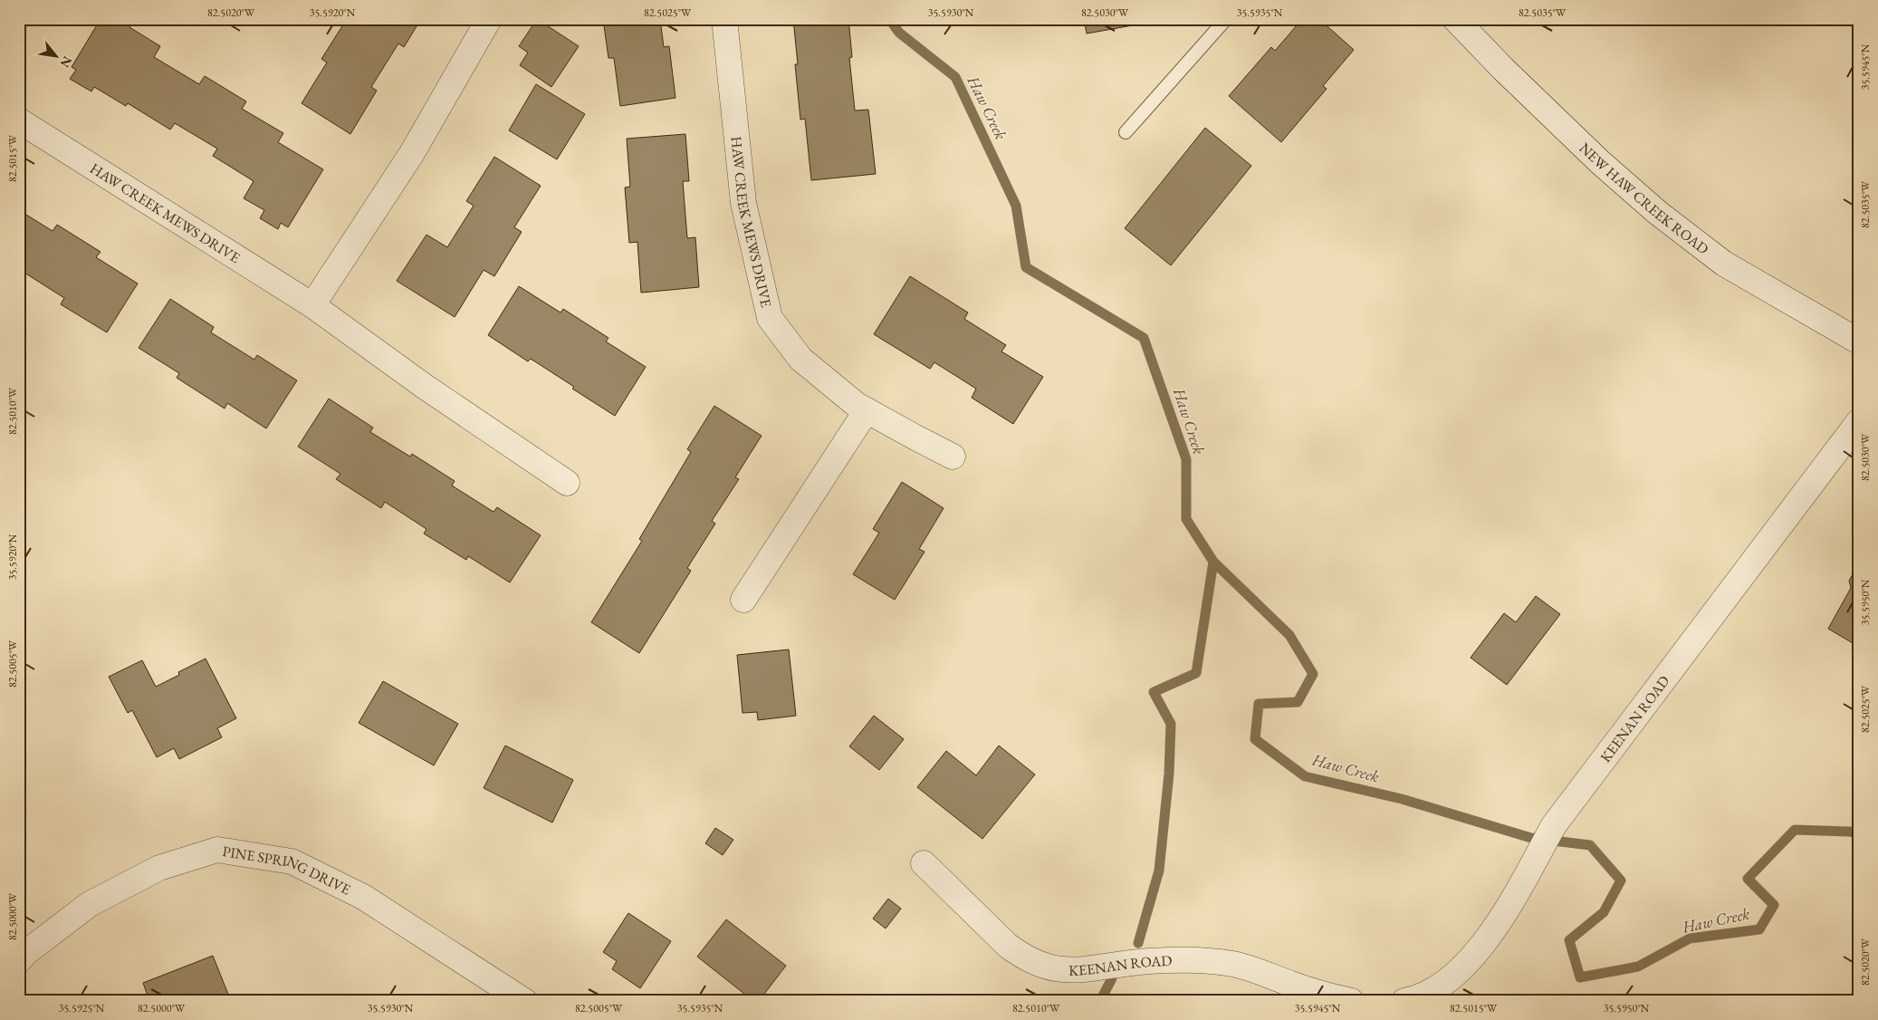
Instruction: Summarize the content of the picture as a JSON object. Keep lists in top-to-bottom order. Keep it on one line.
{"streets":{"street":["NEW HAW CREEK ROAD","HAW CREEK MEWS DRIVE","KEENAN ROAD","PINE SPRING DRIVE"]},"water":["Haw Creek"],"north":"bottom right","coordinates":["82.5020°W","35.5920°N","82.5025°W","35.5930°N","82.5030°W","35.5935°N","82.5035°W","35.5945°N","82.5015°W","82.5010°W","35.5950°N","82.5005°W","82.5000°W","35.5925°N"]}
